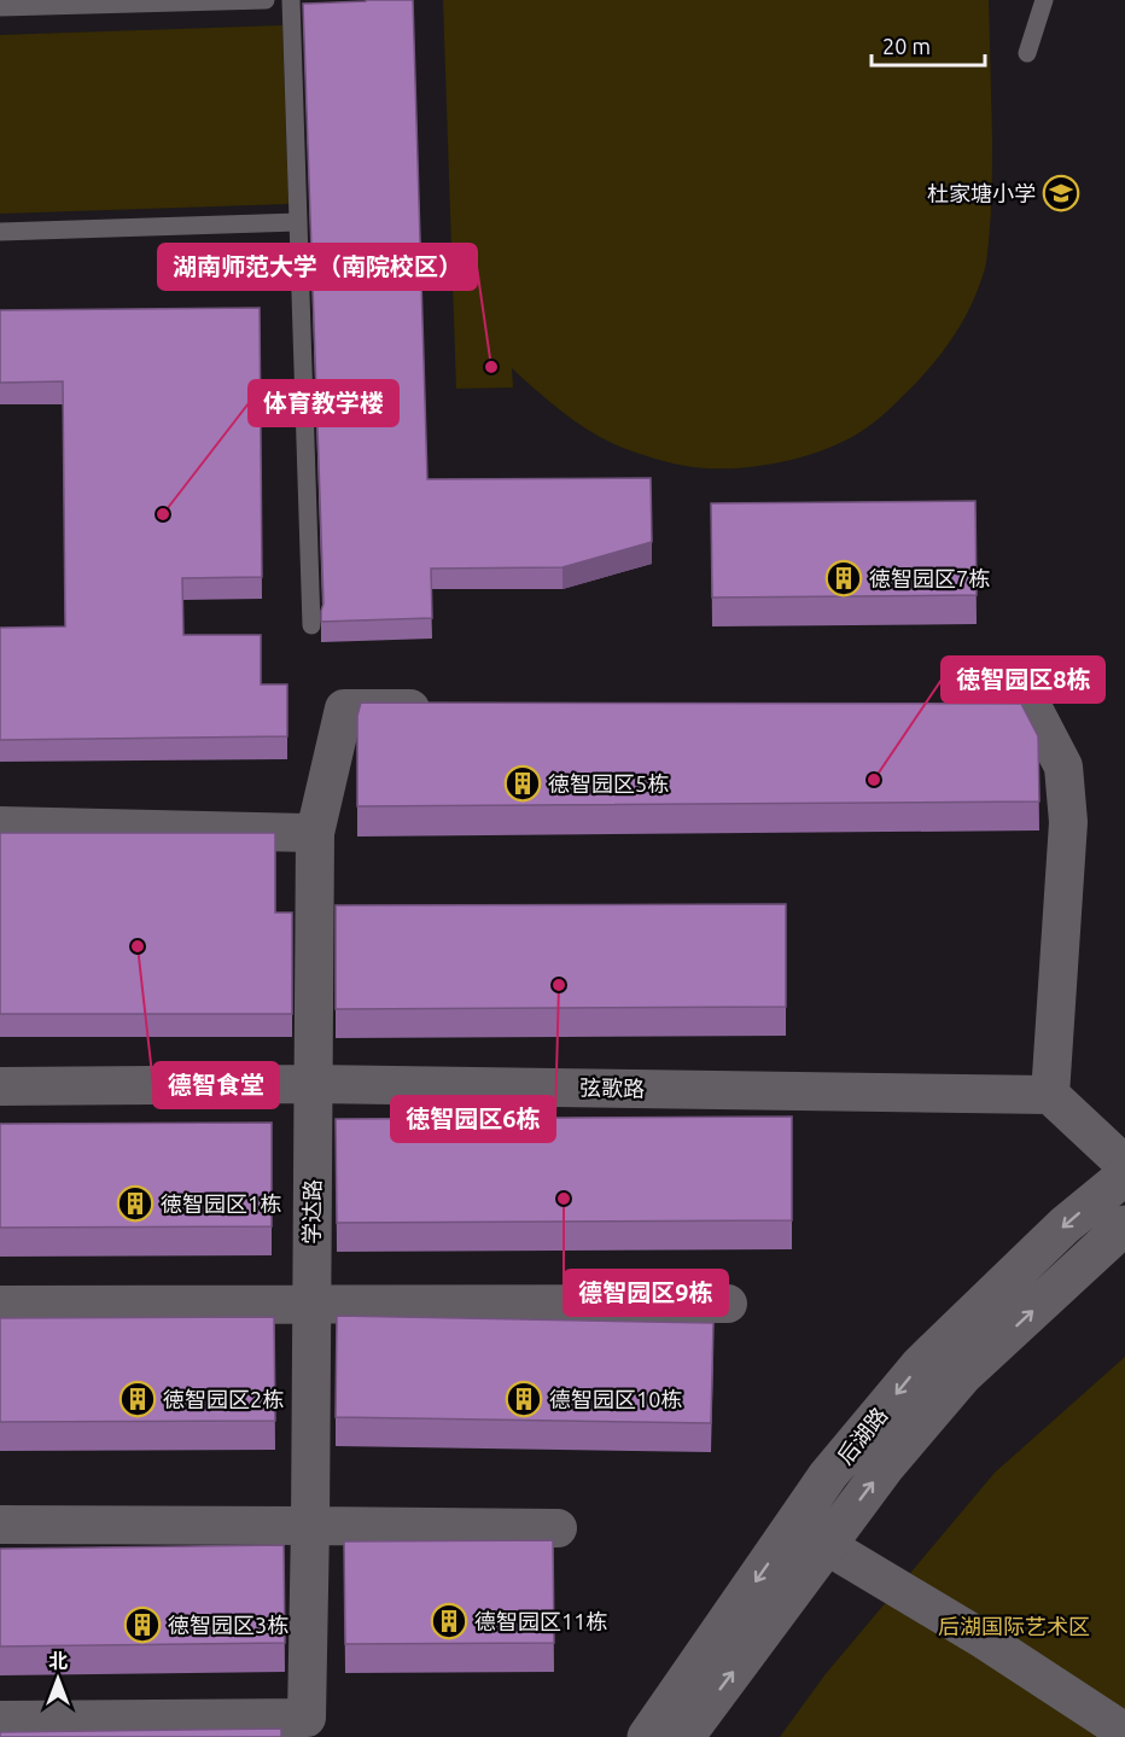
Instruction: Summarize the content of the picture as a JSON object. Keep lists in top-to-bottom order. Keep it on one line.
{"streets":{"main road":["后湖路"],"street":["弦歌路","学达路"]},"crossings":[["弦歌路","学达路"]],"parks":["后湖国际艺术区"],"places":{"school or university":["杜家塘小学"],"other":["湖南师范大学（南院校区）","体育教学楼","徳智园区8栋","德智食堂","徳智园区6栋","德智园区9栋"],"building":["徳智园区7栋","徳智园区5栋","徳智园区1栋","徳智园区2栋","德智园区10栋","德智园区11栋","徳智园区3栋"]},"scale_bar":"20 m","north":"top"}
